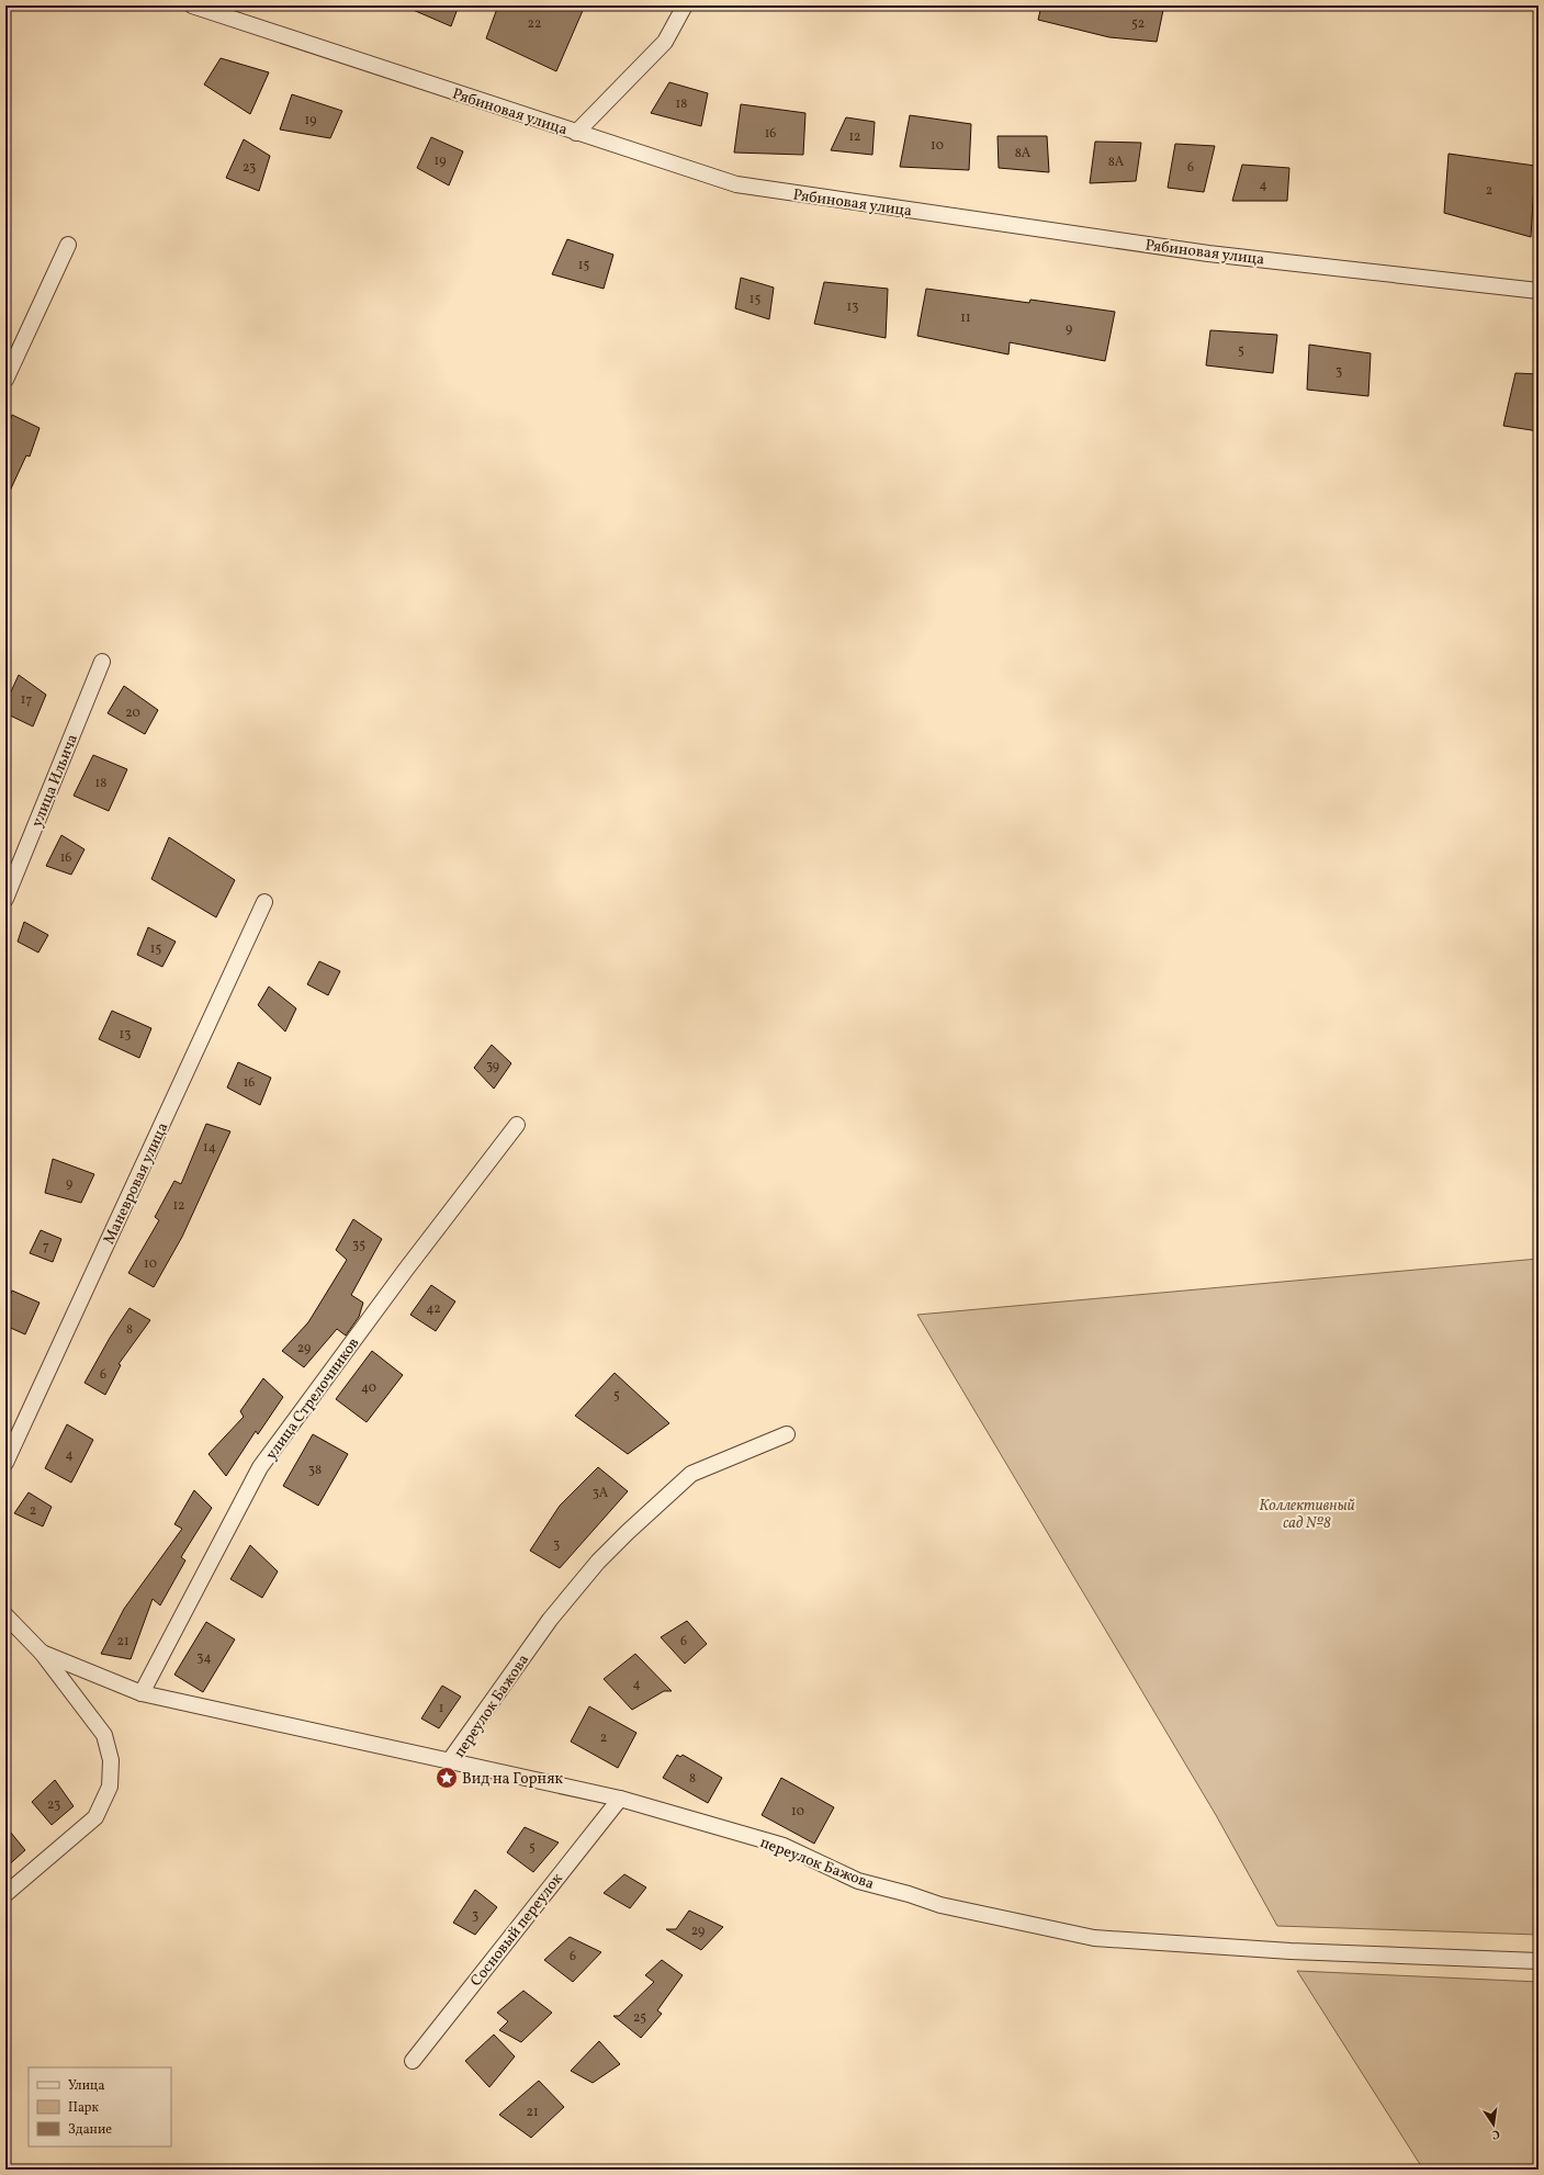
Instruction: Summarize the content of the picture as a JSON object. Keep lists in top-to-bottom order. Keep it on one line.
{"streets":{"street":["Рябиновая улица","улица Ильича","Маневровая улица","улица Стрелочников","переулок Бажова","Сосновый переулок"]},"crossings":[["переулок Бажова","Сосновый переулок"]],"parks":["Коллективный сад №8"],"places":{"place":["Вид на Горняк"]},"house_numbers":["22","52","18","19","16","12","10","8А","19","8А","23","6","4","2","15","15","13","11","9","5","3","17","20","18","16","15","13","39","16","14","9","12","35","7","10","42","8","29","6","40","5","4","38","3А","2","3","21","6","34","4","1","2","8","23","10","5","3","29","6","25","21"],"legend":["Улица","Парк","Здание"],"north":"bottom"}
